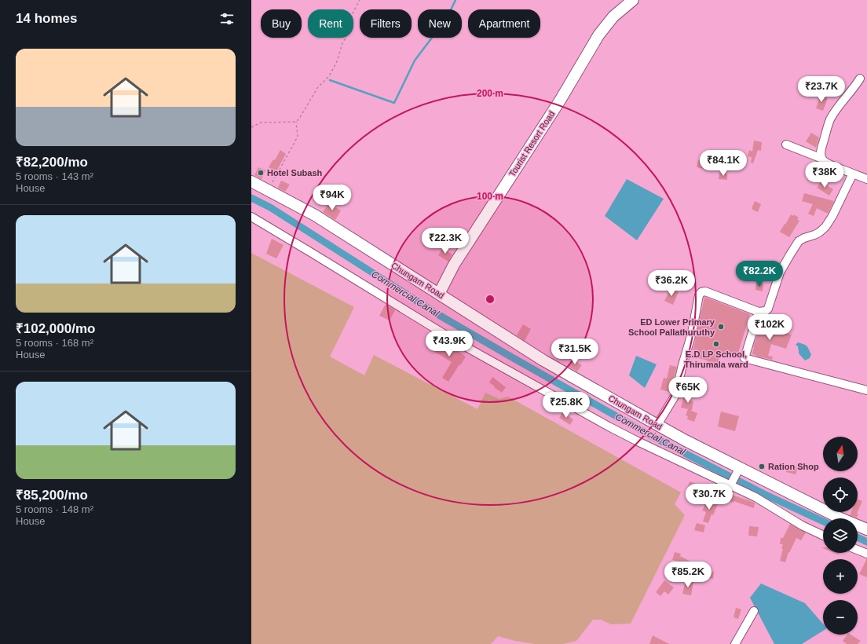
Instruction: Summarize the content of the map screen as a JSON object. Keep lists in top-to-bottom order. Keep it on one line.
{"streets":{"main road":["Tourist Resort Road","Chungam Road"]},"crossings":[["Tourist Resort Road","Chungam Road"]],"water":["Commercial Canal"],"places":["Hotel Subash","ED Lower Primary School Pallathuruthy","E.D LP School, Thirumala ward","Ration Shop"],"north":"top","page":{"heading":"14 homes","chip":["Buy","Rent","Filters","New","Apartment"],"list":[{"name":"₹82,200/mo","note":"5 rooms · 143 m² · House"},{"name":"₹102,000/mo","note":"5 rooms · 168 m² · House"},{"name":"₹85,200/mo","note":"5 rooms · 148 m² · House"}],"price":["₹23.7K","₹84.1K","₹38K","₹94K","₹22.3K","₹82.2K","₹36.2K","₹102K","₹43.9K","₹31.5K","₹65K","₹25.8K","₹30.7K","₹85.2K"],"map_buttons":["+","−"]},"rings":["200 m","100 m"]}
